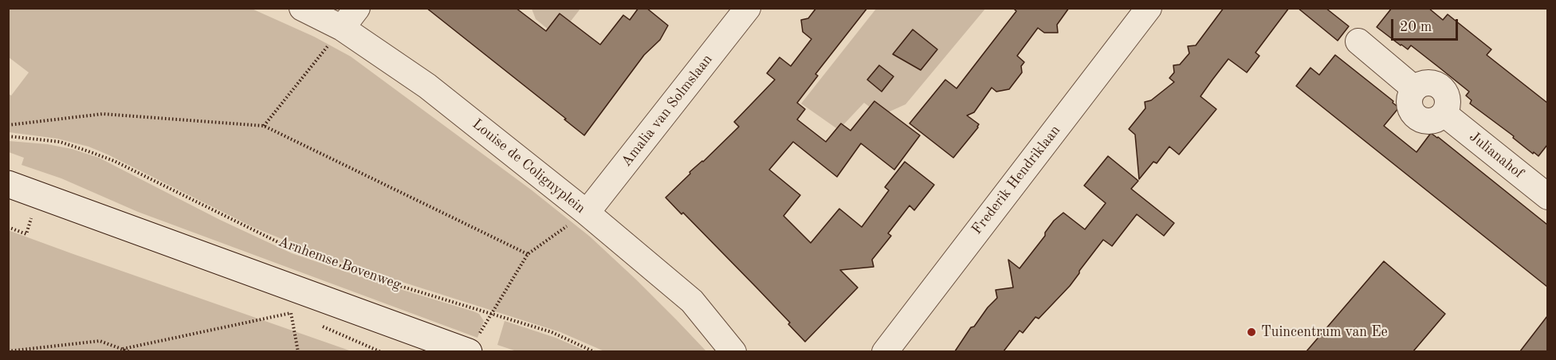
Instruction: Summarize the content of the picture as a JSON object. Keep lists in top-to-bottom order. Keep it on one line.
{"streets":{"street":["Amalia van Solmslaan","Julianahof","Louise de Colignyplein","Frederik Hendriklaan"],"path":["Arnhemse Bovenweg"]},"crossings":[["Amalia van Solmslaan","Louise de Colignyplein"]],"places":["Tuincentrum van Ee"],"scale_bar":"20 m"}
